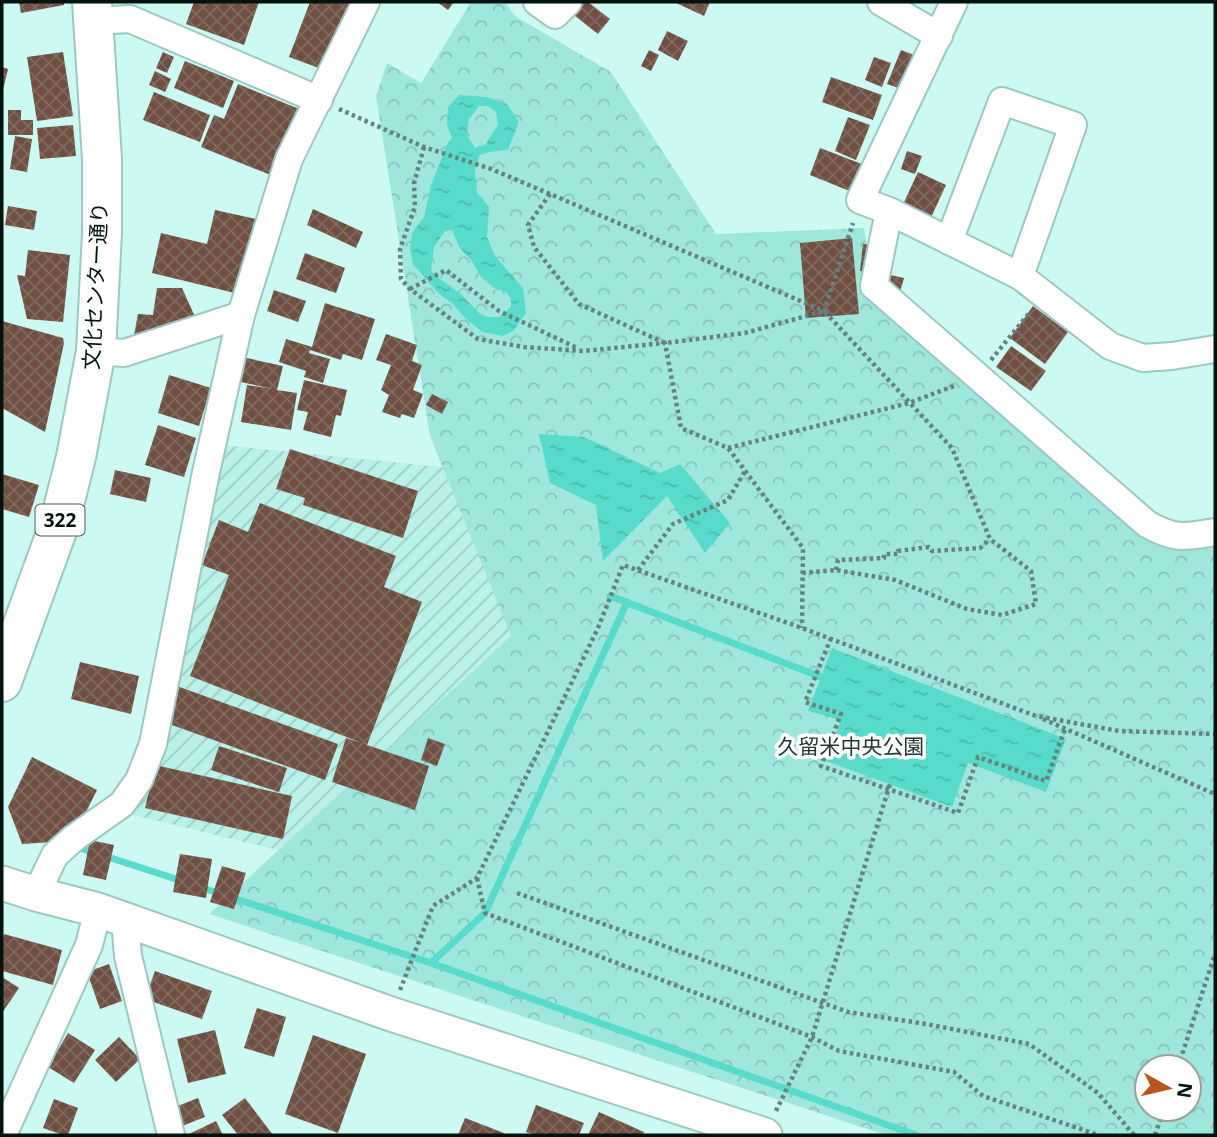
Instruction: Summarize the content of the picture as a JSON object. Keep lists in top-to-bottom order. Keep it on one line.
{"streets":{"highway":["文化センター通り","322"]},"parks":["久留米中央公園"],"north":"right"}
